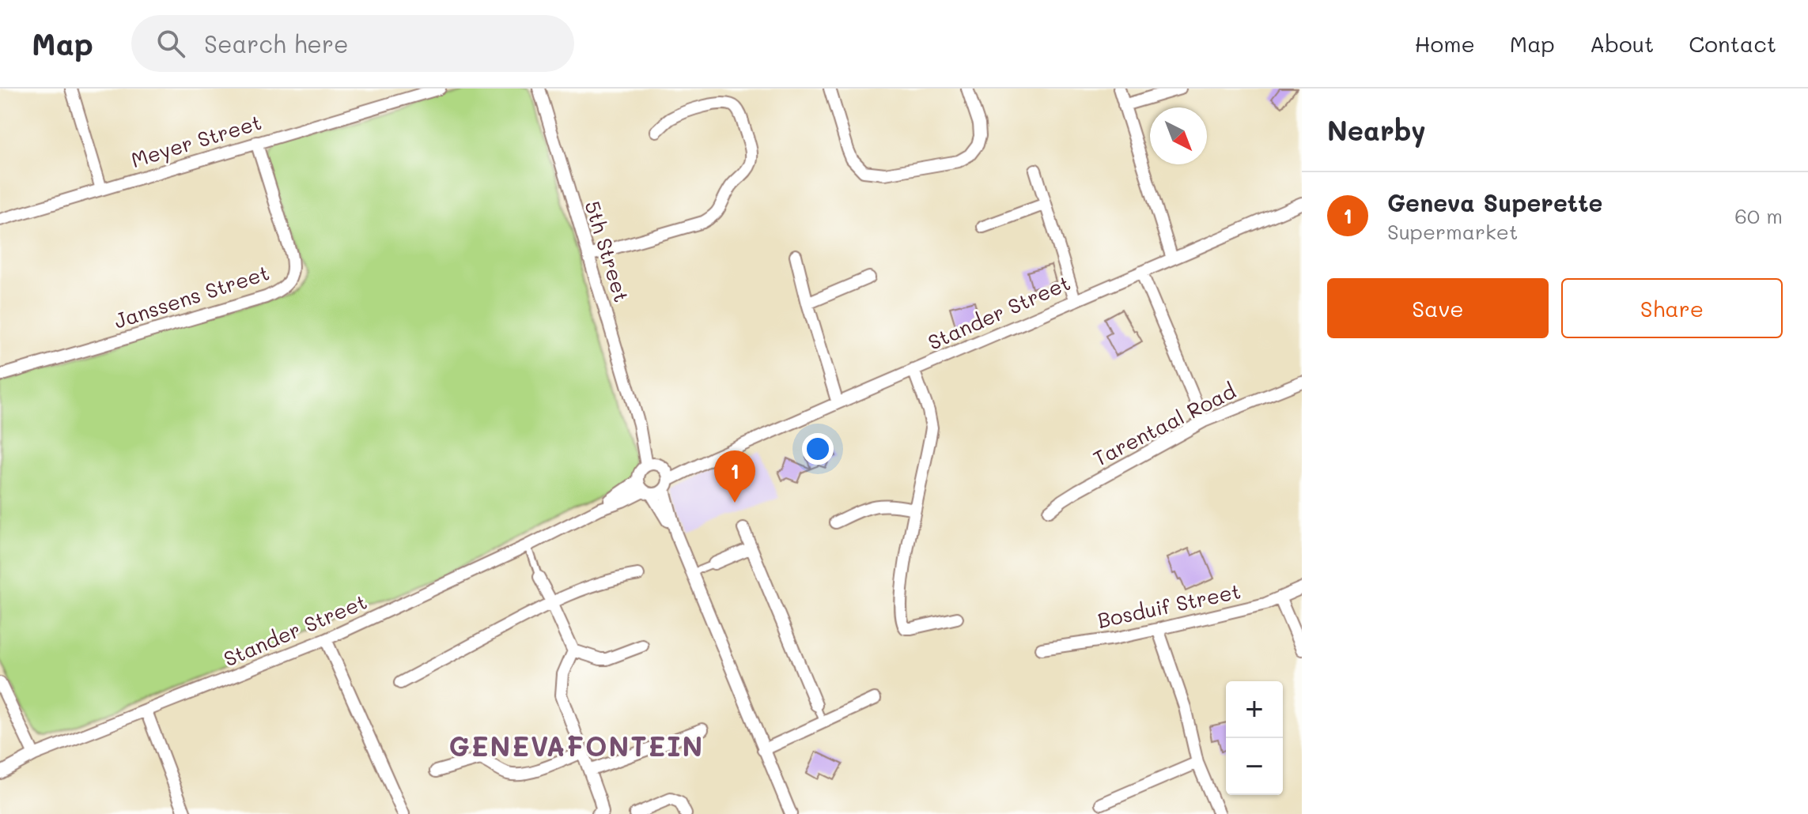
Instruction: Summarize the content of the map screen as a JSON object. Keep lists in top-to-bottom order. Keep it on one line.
{"streets":{"street":["Meyer Street","5th Street","Janssens Street","Stander Street","Tarentaal Road","Bosduif Street"]},"crossings":[["Meyer Street","Janssens Street"],["5th Street","Stander Street"]],"districts":["GENEVAFONTEIN"],"north":"bottom right","page":{"header":"Map","search":"Search here","nav":["Home","Map","About","Contact"],"heading":"Nearby","list":[{"mark":"1","name":"Geneva Superette","note":"Supermarket","value":"60 m"}],"buttons":["Save","Share"],"pins":"1","map_buttons":["+","−"]}}
